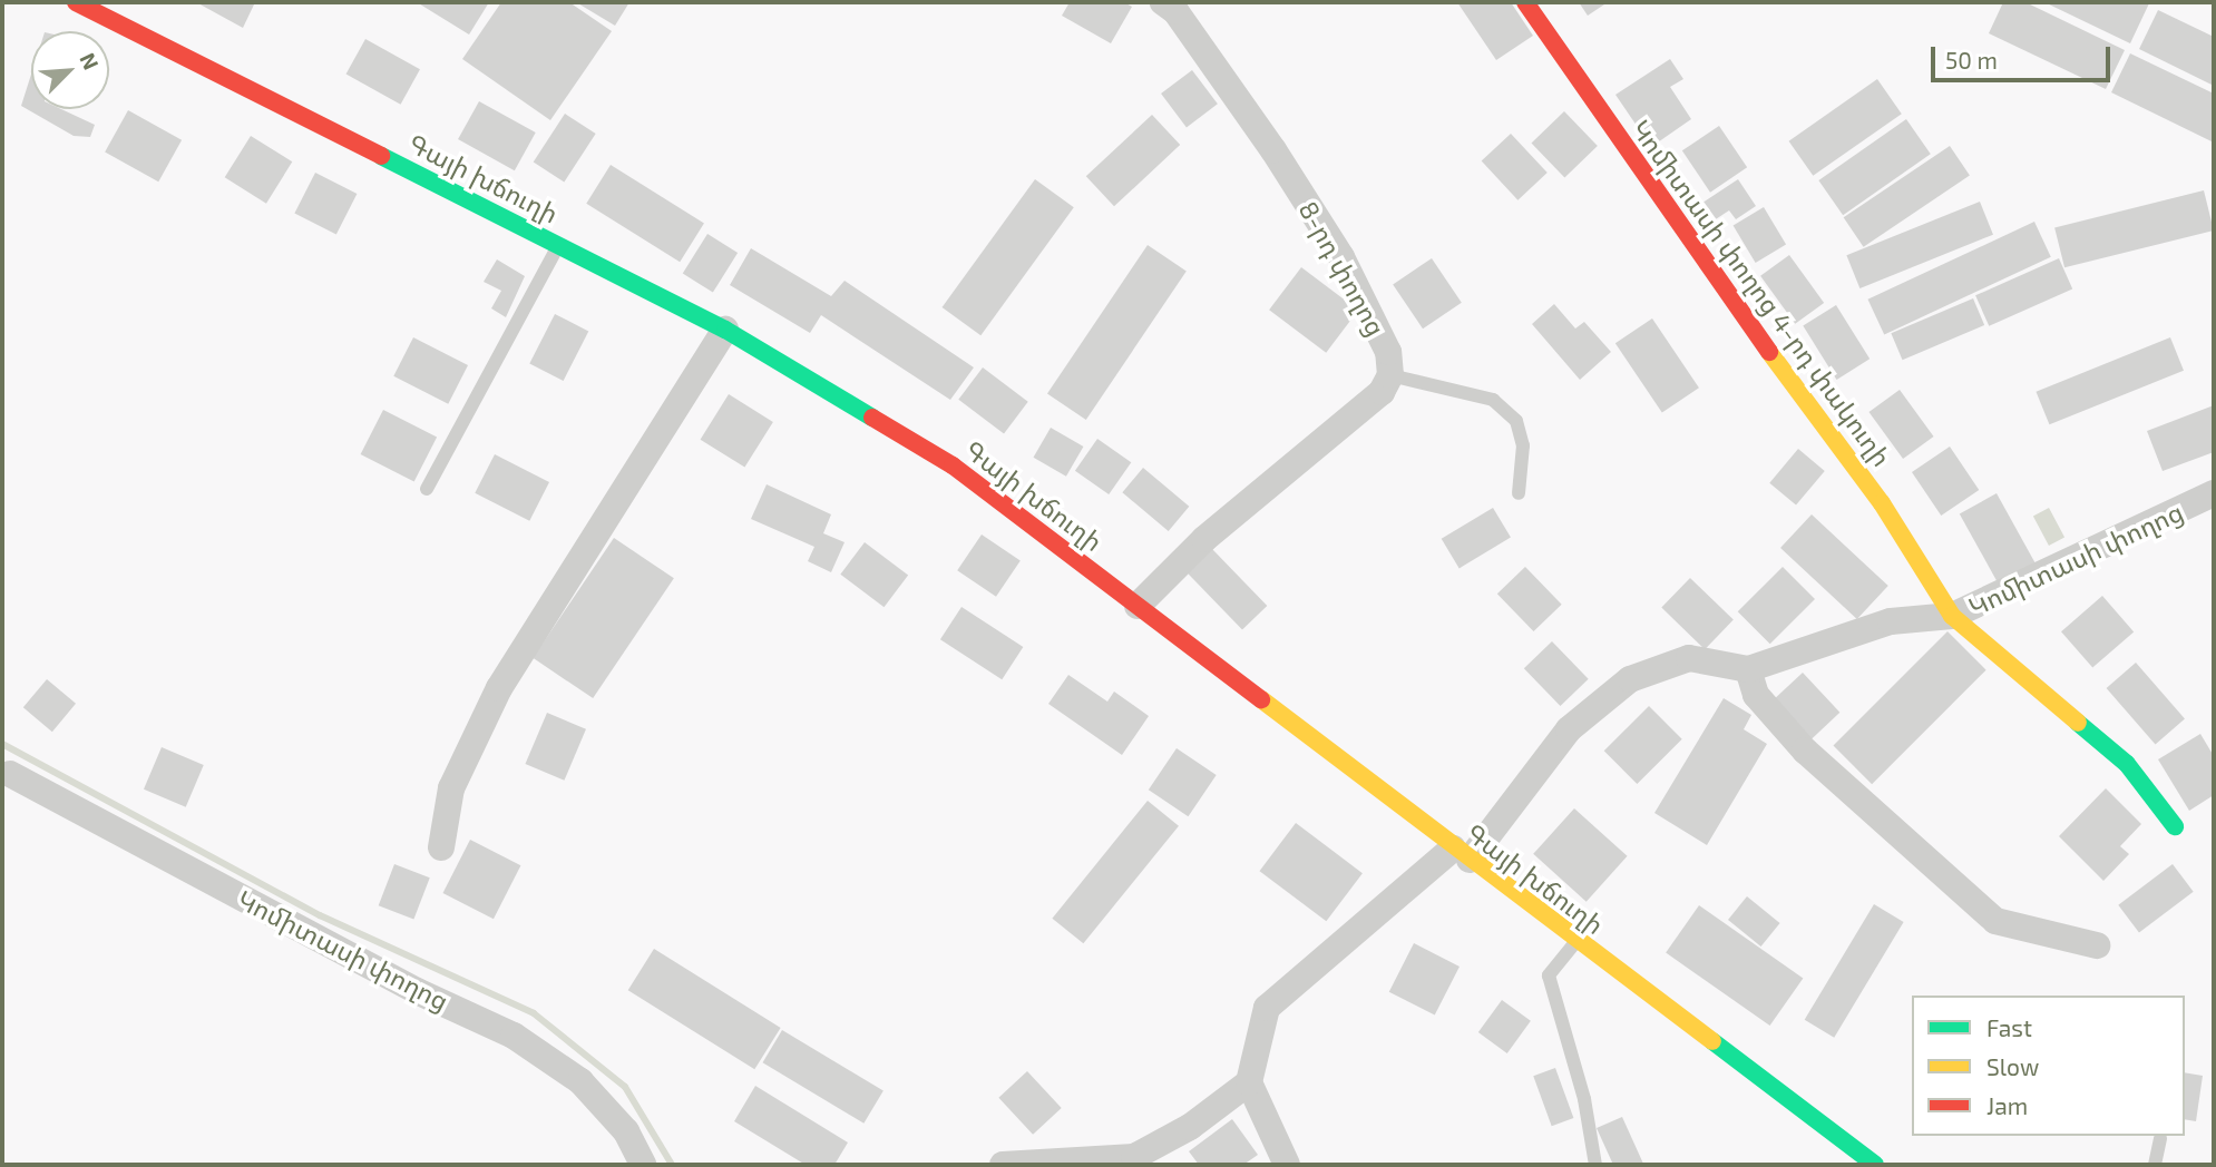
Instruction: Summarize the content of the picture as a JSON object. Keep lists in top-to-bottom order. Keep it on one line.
{"streets":{"main road":["Գայի խճուղի","Կոմիտասի փողոց 4-րդ փակուղի"],"street":["8-րդ փողոց","Կոմիտասի փողոց"]},"crossings":[["Գայի խճուղի","Կոմիտասի փողոց"],["Կոմիտասի փողոց 4-րդ փակուղի","Կոմիտասի փողոց"]],"legend":["Fast","Slow","Jam"],"scale_bar":"50 m","north":"top right"}
